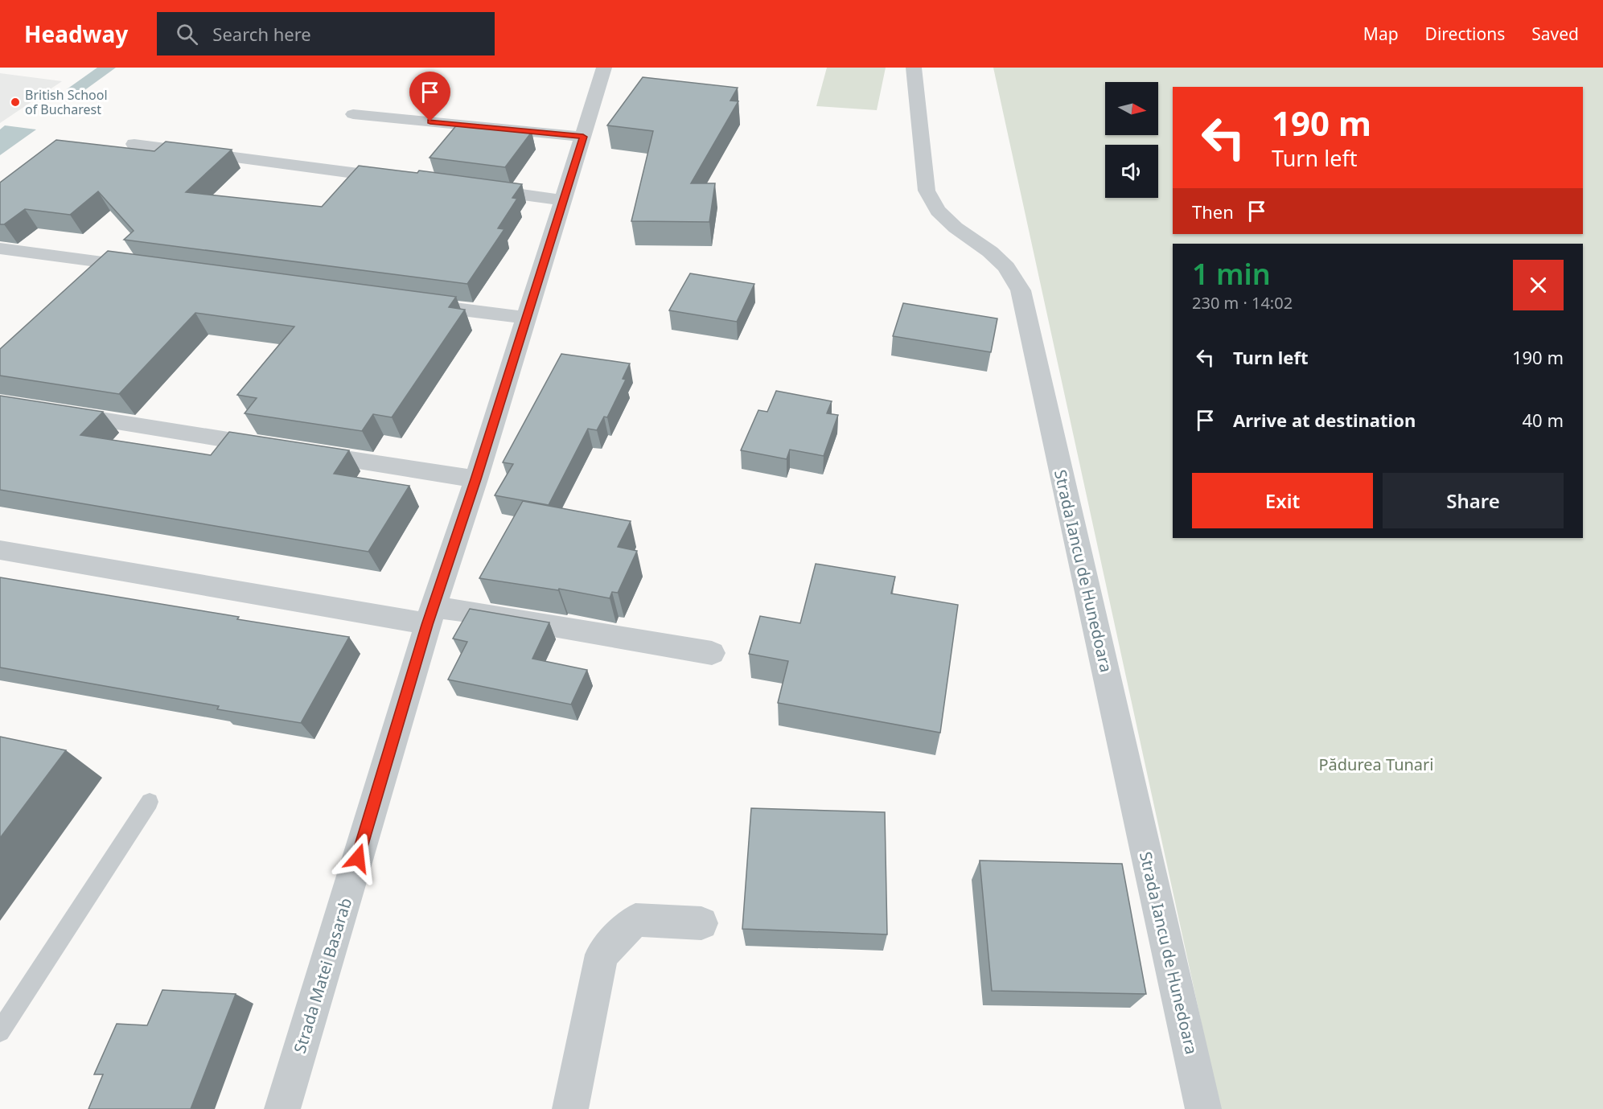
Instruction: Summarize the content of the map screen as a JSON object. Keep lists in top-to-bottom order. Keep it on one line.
{"streets":{"street":["Strada Iancu de Hunedoara","Strada Matei Basarab"]},"parks":["Pădurea Tunari"],"places":["British School of Bucharest"],"north":"right","page":{"header":"Headway","search":"Search here","nav":["Map","Directions","Saved"],"turn":["190 m","Turn left"],"then":"Then","heading":["1 min","230 m · 14:02"],"list":[{"name":"Turn left","value":"190 m"},{"name":"Arrive at destination","value":"40 m"}],"buttons":["Exit","Share"]}}
